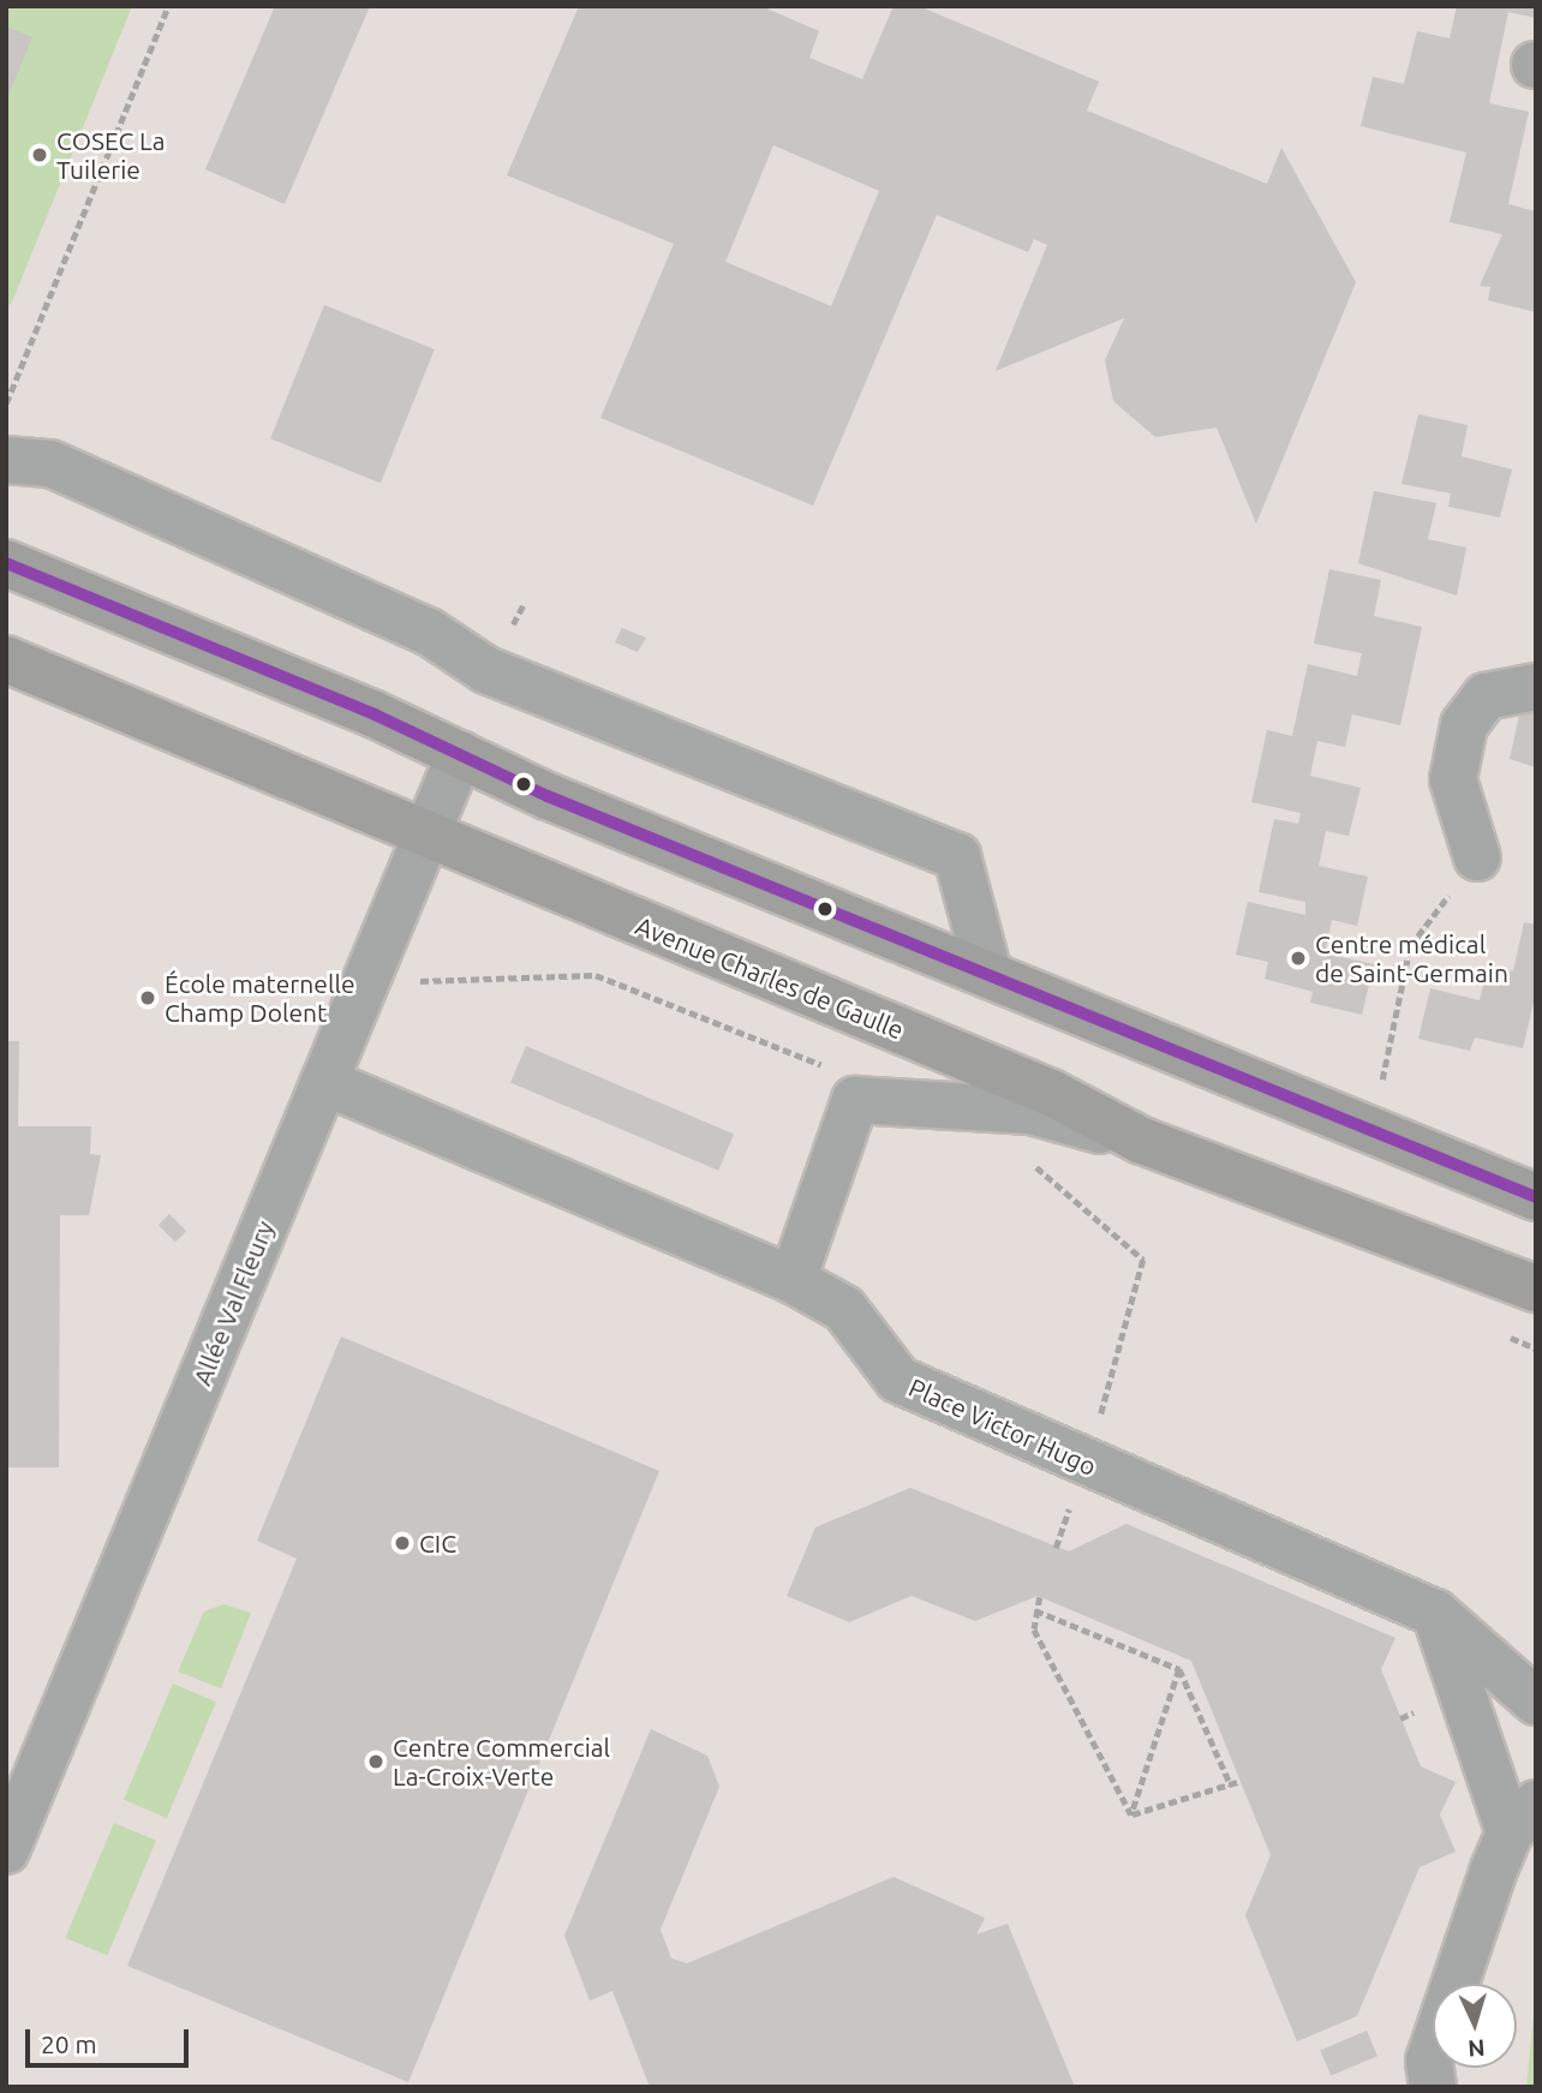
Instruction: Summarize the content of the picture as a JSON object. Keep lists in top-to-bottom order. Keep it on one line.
{"streets":{"main road":["Avenue Charles de Gaulle"],"street":["Allée Val Fleury","Place Victor Hugo"]},"crossings":[["Avenue Charles de Gaulle","Allée Val Fleury"],["Allée Val Fleury","Place Victor Hugo"]],"places":["COSEC La Tuilerie","Centre médical de Saint-Germain","École maternelle Champ Dolent","CIC","Centre Commercial La-Croix-Verte"],"scale_bar":"20 m","north":"bottom"}
